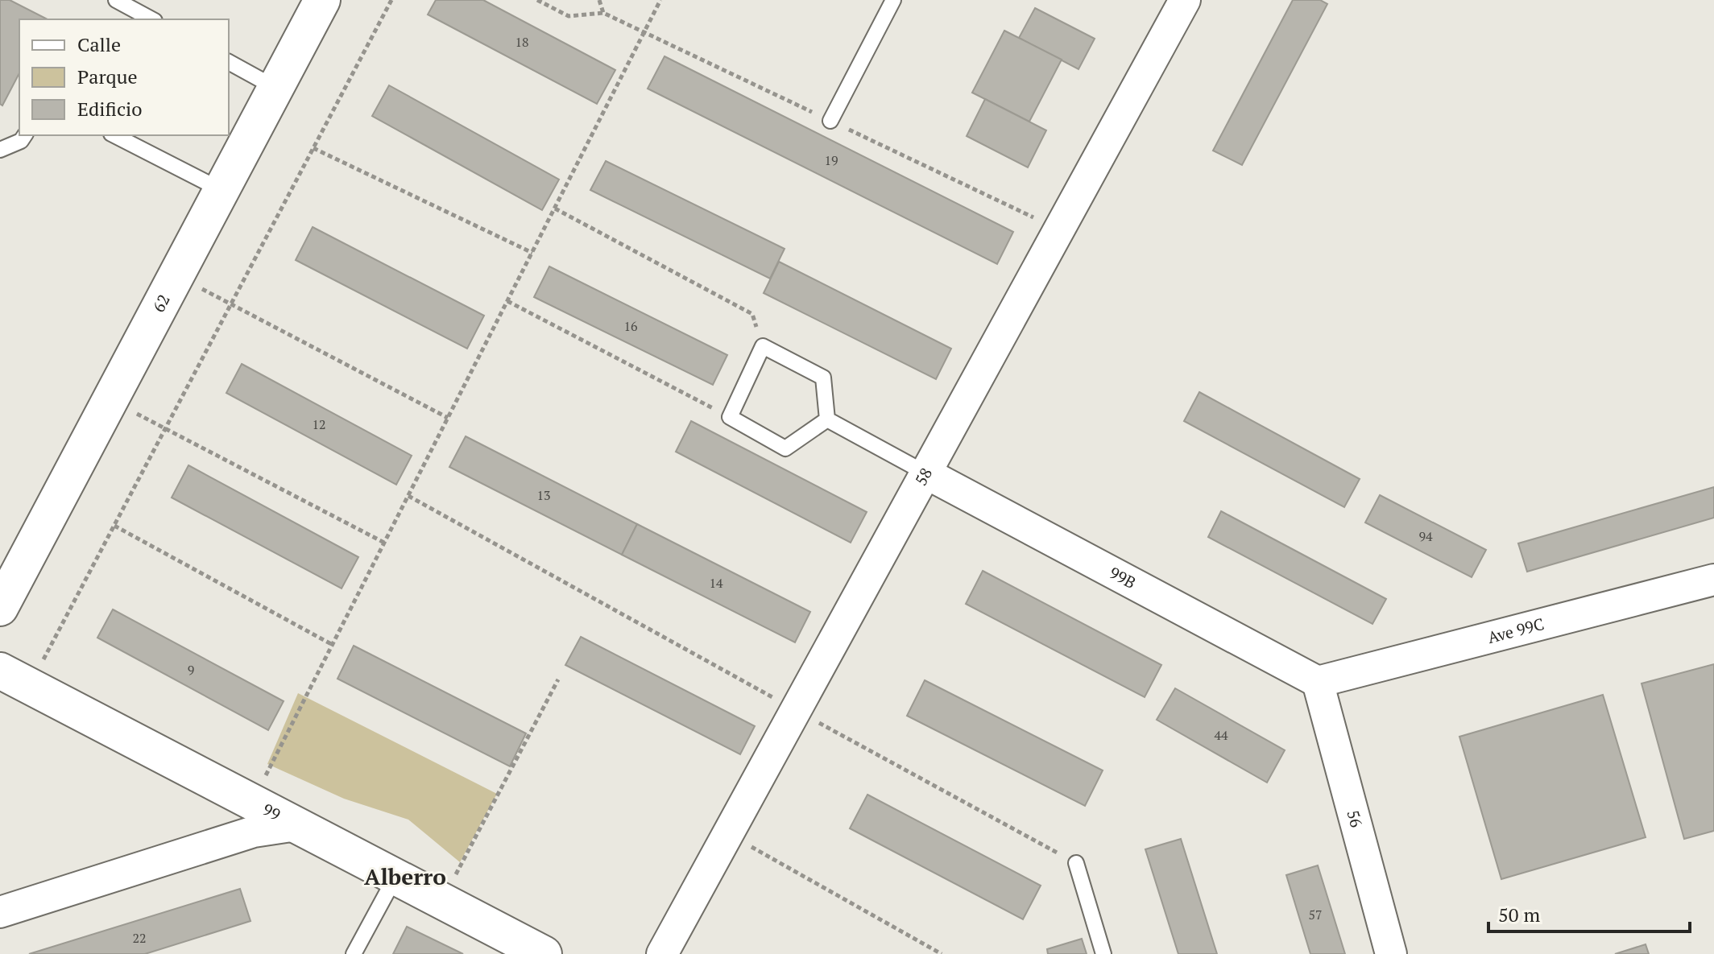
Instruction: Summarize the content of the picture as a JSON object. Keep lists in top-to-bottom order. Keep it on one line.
{"streets":{"street":["62","58","99B","Ave 99C","99","56"]},"crossings":[["58","99B"],["99B","Ave 99C"],["99B","56"],["Ave 99C","56"]],"districts":["Alberro"],"house_numbers":["18","19","16","12","13","94","14","9","44","57","22"],"legend":["Calle","Parque","Edificio"],"scale_bar":"50 m"}
